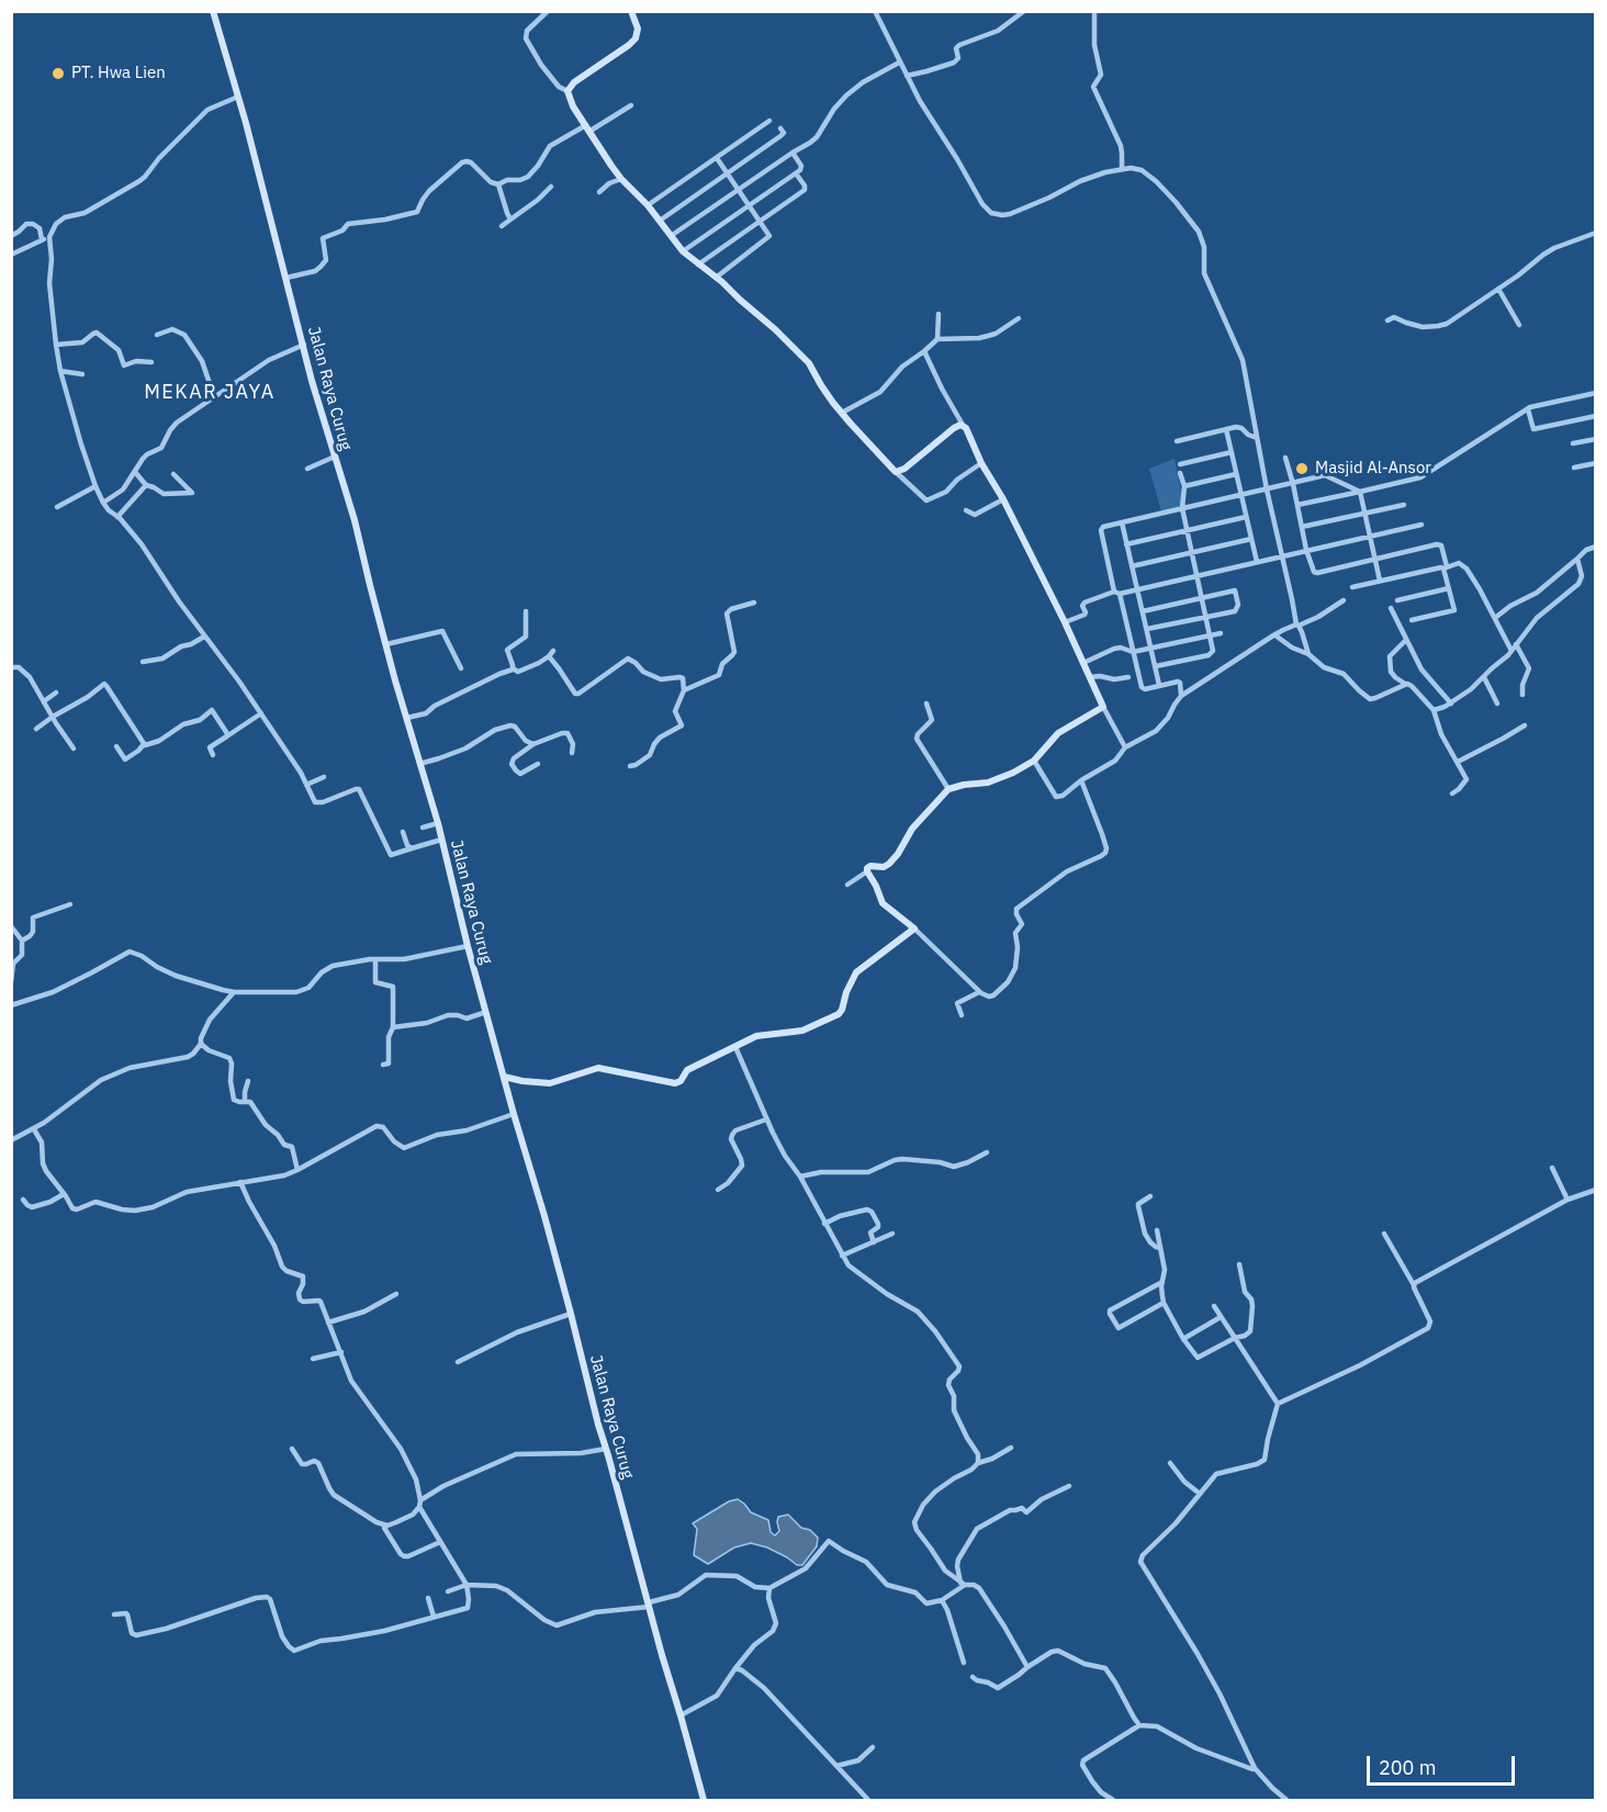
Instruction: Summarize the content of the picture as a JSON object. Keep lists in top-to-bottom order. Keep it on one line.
{"streets":{"street":["Jalan Raya Curug"]},"districts":["MEKAR JAYA"],"places":["PT. Hwa Lien","Masjid Al-Ansor"],"scale_bar":"200 m"}
